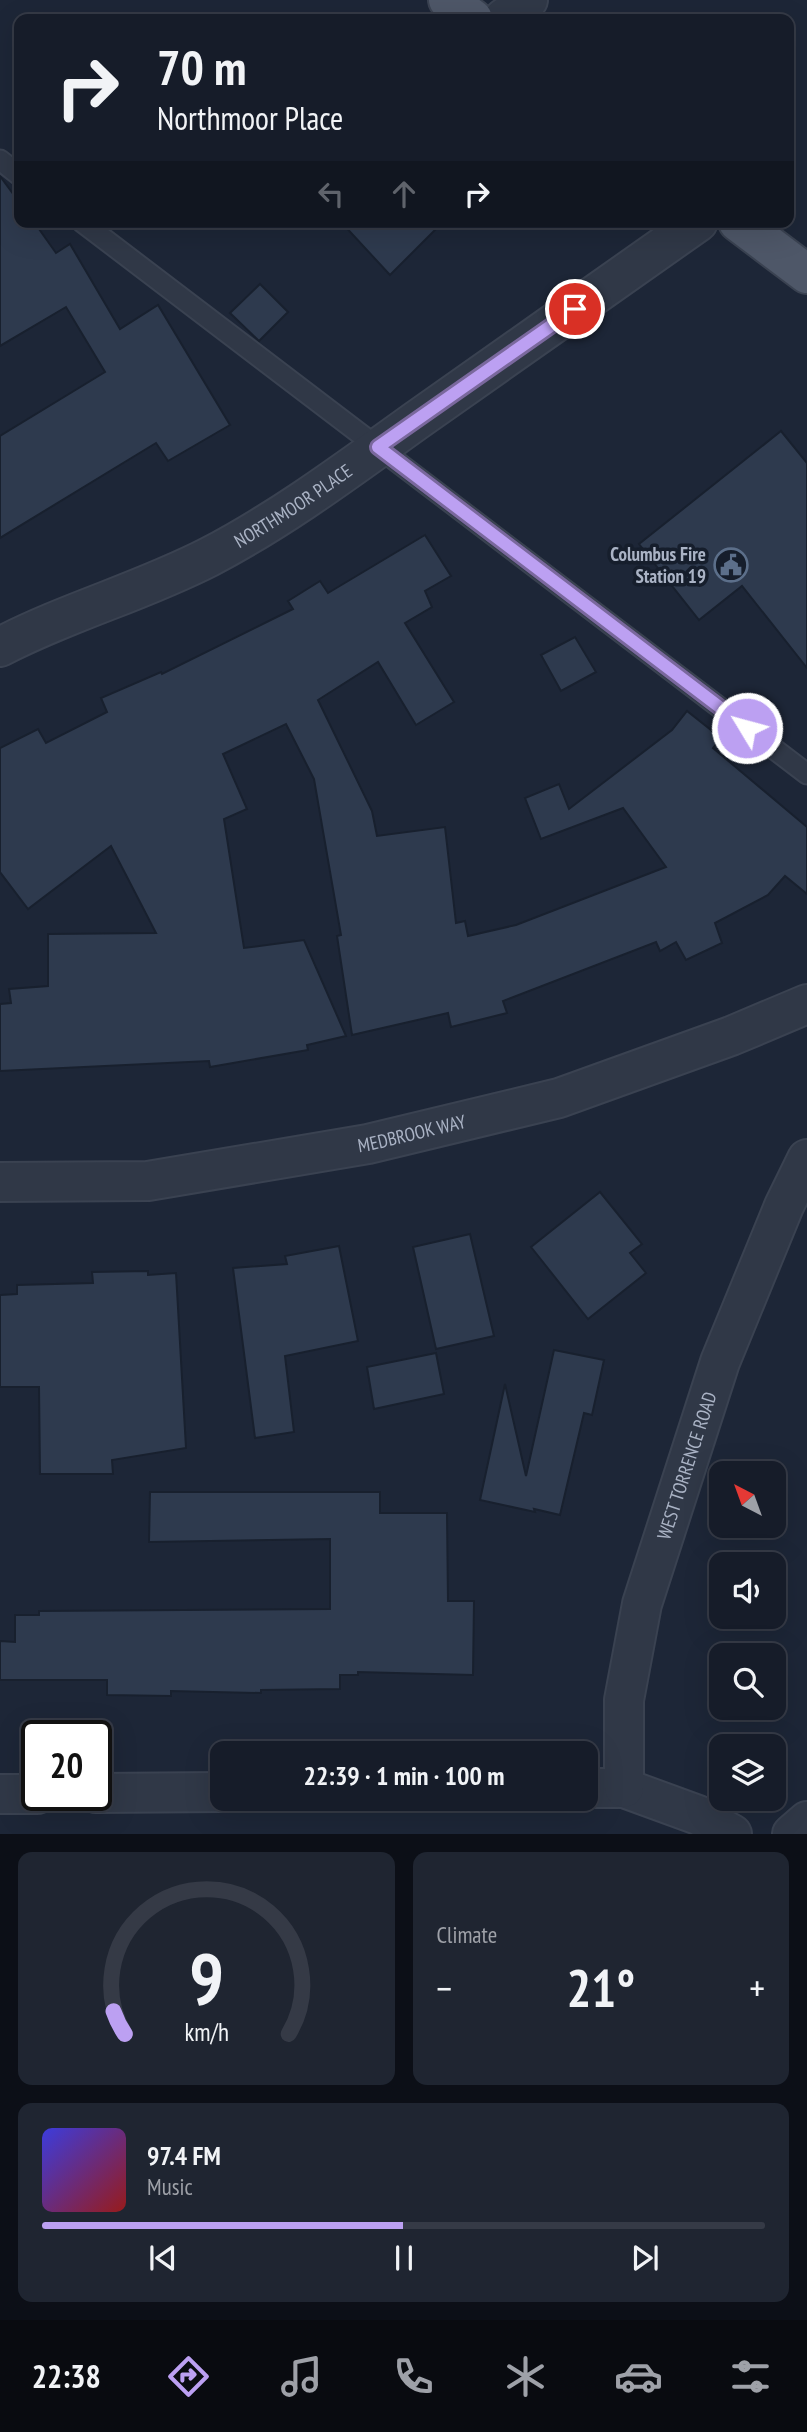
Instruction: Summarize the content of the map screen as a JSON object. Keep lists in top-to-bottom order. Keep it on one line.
{"streets":{"street":["NORTHMOOR PLACE","MEDBROOK WAY","WEST TORRENCE ROAD"]},"places":{"public building":["Columbus Fire Station 19"]},"north":"top left","page":{"turn":["70 m","Northmoor Place"],"limit":"20","trip":"22:39 · 1 min · 100 m","tile":"Climate","heat":["−","21°","+"],"song":["97.4 FM","Music"],"tabs":"22:38","gauge":["9","km/h"]}}
